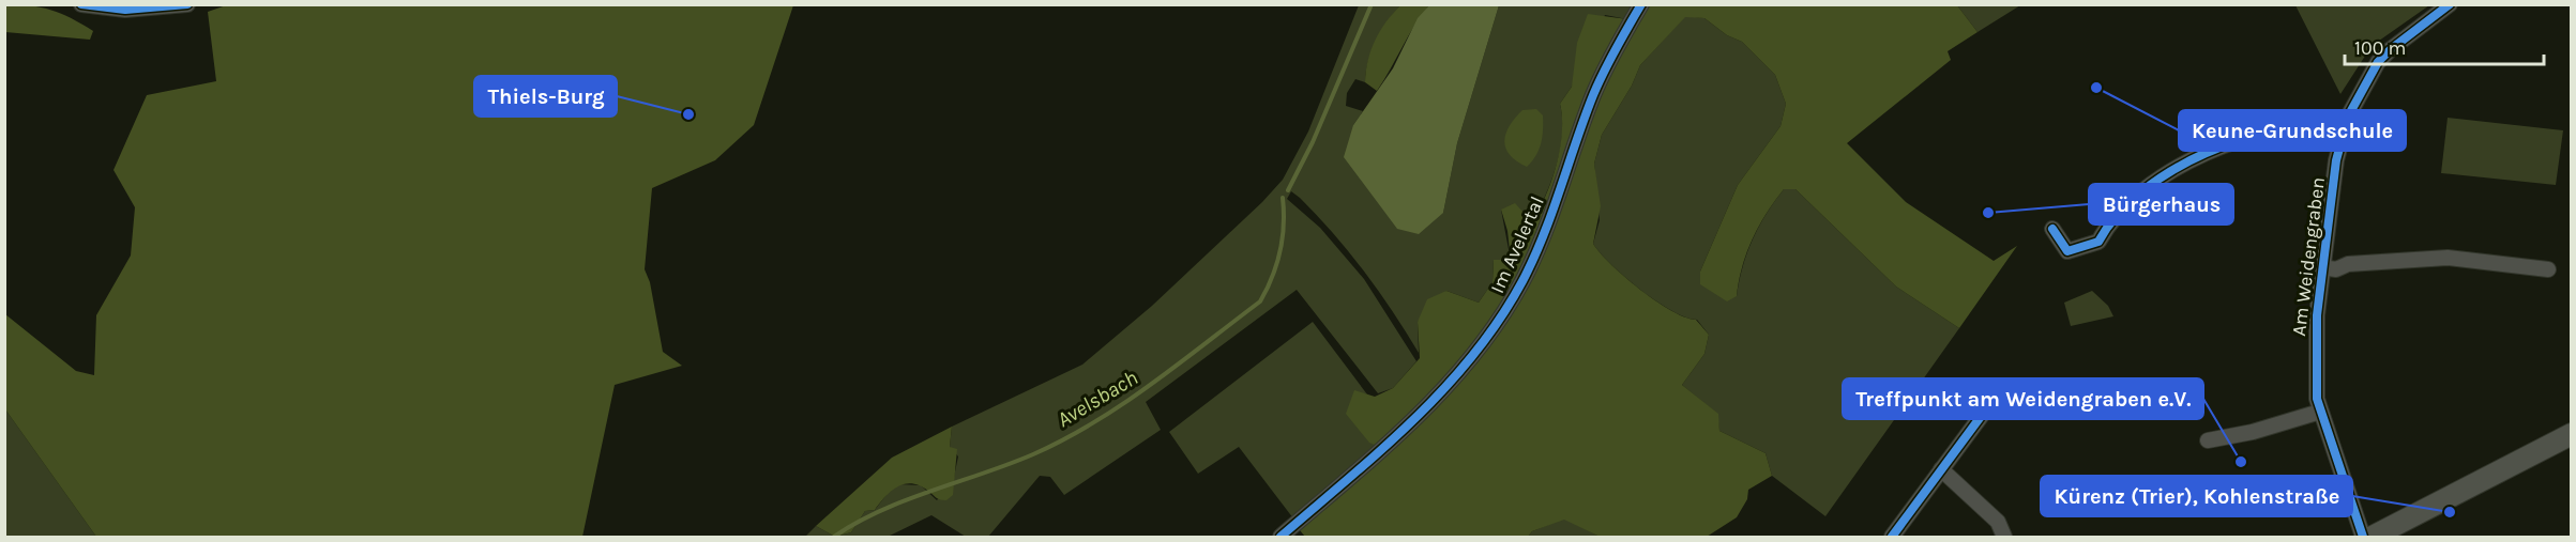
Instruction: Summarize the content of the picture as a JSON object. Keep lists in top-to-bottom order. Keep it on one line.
{"streets":{"street":["Im Avelertal","Am Weidengraben"]},"water":["Avelsbach"],"places":["Keune-Grundschule","Thiels-Burg","Bürgerhaus","Treffpunkt am Weidengraben e.V.","Kürenz (Trier), Kohlenstraße"],"scale_bar":"100 m"}
